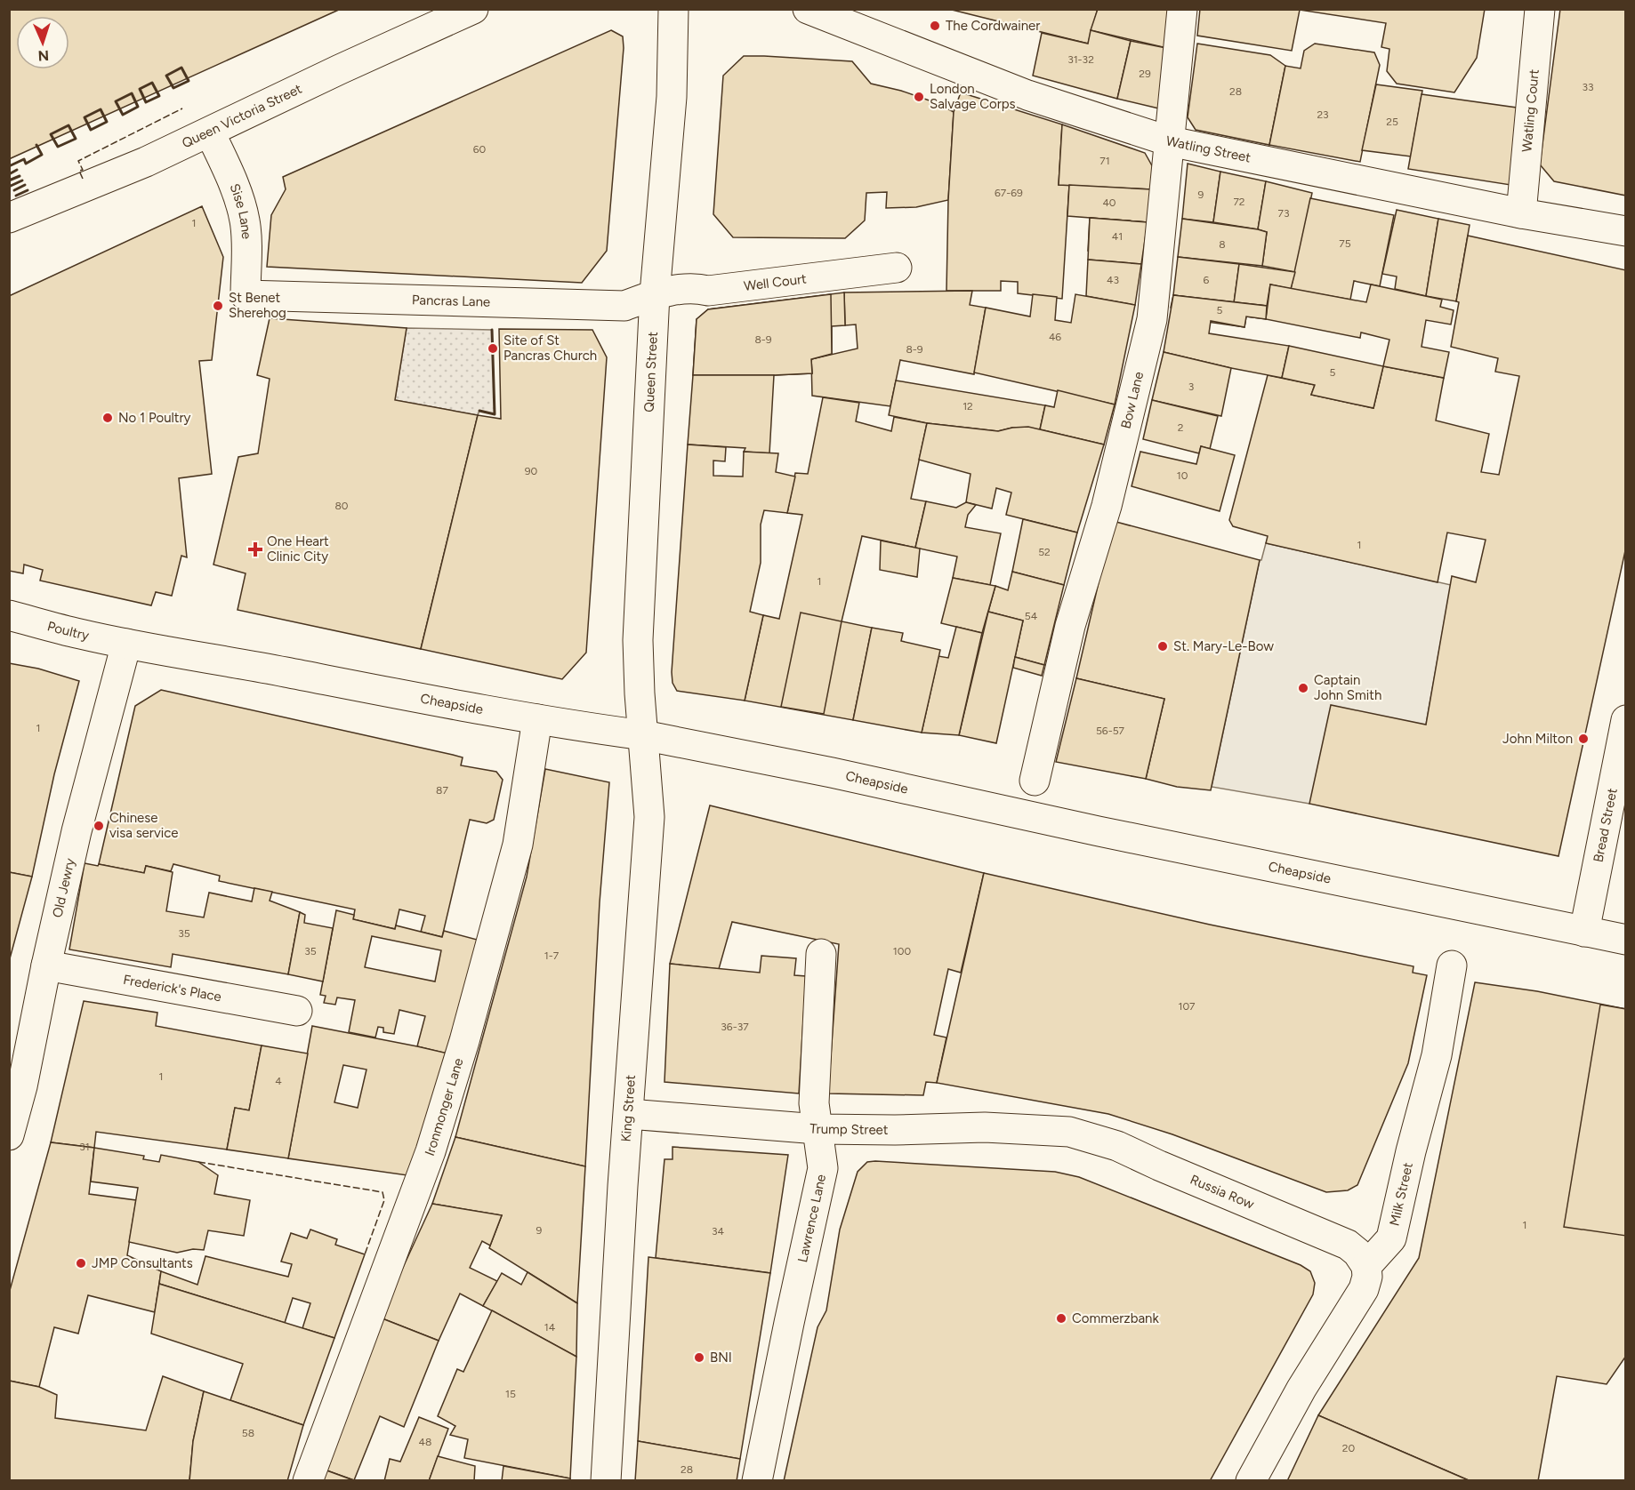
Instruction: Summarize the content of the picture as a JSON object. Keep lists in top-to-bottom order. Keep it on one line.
{"streets":{"street":["Watling Court","Queen Victoria Street","Watling Street","Sise Lane","Well Court","Pancras Lane","Queen Street","Bow Lane","Poultry","Cheapside","Bread Street","Old Jewry","Frederick's Place","Ironmonger Lane","King Street","Trump Street","Russia Row","Milk Street","Lawrence Lane"]},"crossings":[["Watling Court","Watling Street"],["Queen Victoria Street","Sise Lane"],["Watling Street","Bow Lane"],["Sise Lane","Pancras Lane"],["Well Court","Pancras Lane"],["Well Court","Queen Street"],["Pancras Lane","Queen Street"],["Queen Street","Cheapside"],["Queen Street","King Street"],["Poultry","Cheapside"],["Poultry","Old Jewry"],["Cheapside","Bread Street"],["Cheapside","Old Jewry"],["Cheapside","Ironmonger Lane"],["Cheapside","King Street"],["Old Jewry","Frederick's Place"],["King Street","Trump Street"],["Trump Street","Russia Row"],["Trump Street","Lawrence Lane"],["Russia Row","Milk Street"]],"places":{"other":["The Cordwainer","London Salvage Corps","St Benet Sherehog","Site of St Pancras Church","No 1 Poultry","St. Mary-Le-Bow","Captain John Smith","John Milton","Chinese visa service","JMP Consultants","Commerzbank","BNI"],"health":["One Heart Clinic City"]},"house_numbers":["31-32","29","33","28","23","25","60","71","67-69","9","72","40","73","1","41","75","8","43","6","5","46","8-9","8-9","5","3","12","2","90","10","80","1","52","1","54","1","56-57","87","35","35","100","1-7","107","36-37","1","4","31","1","9","34","14","15","58","48","20","28"],"north":"bottom"}
